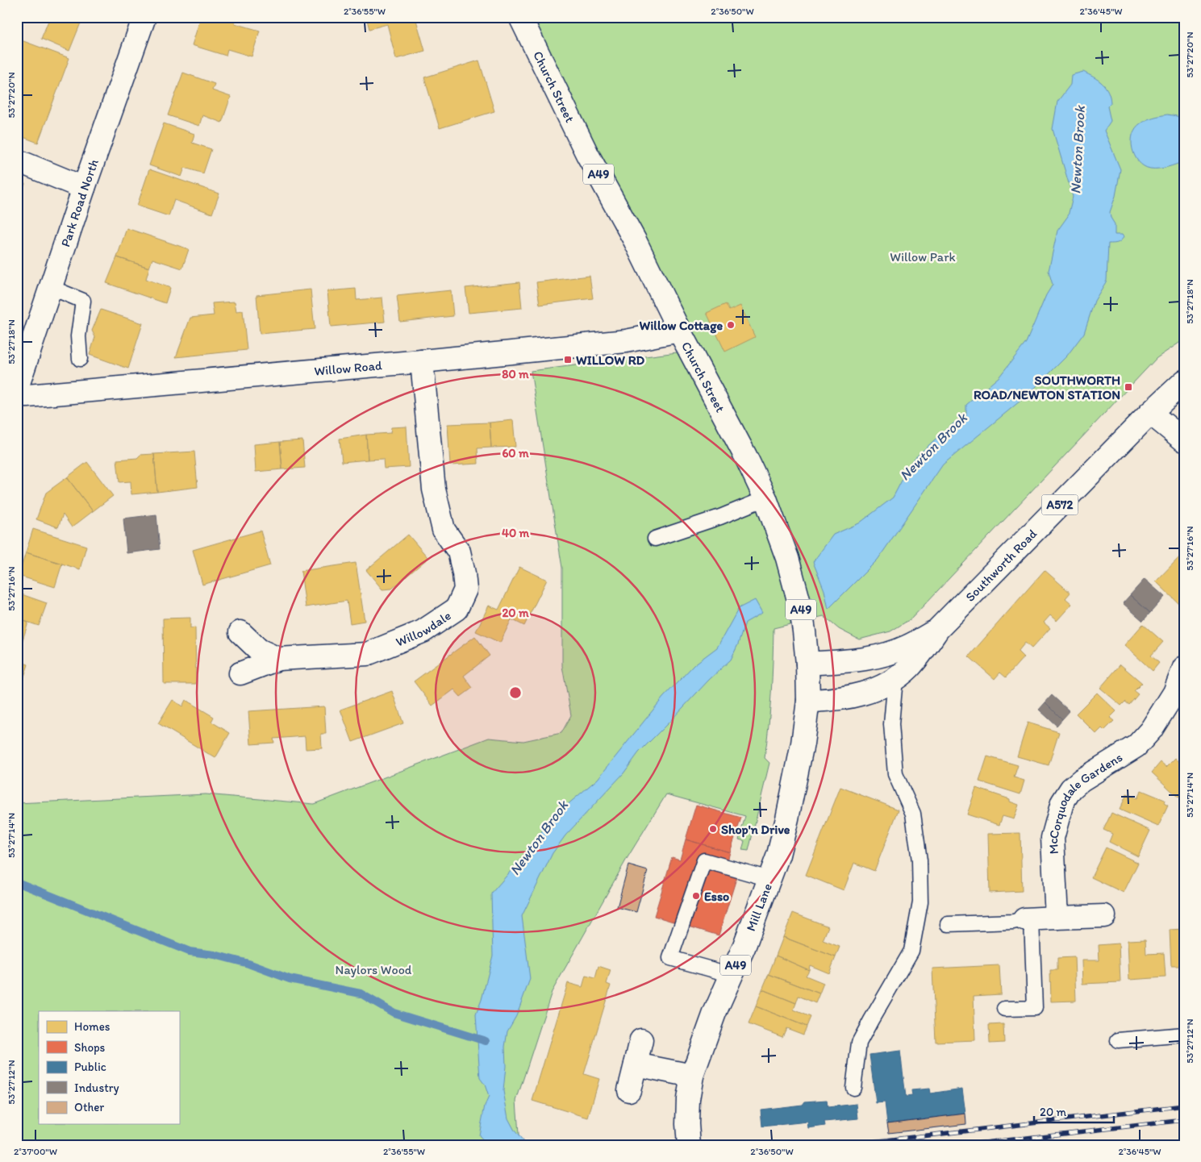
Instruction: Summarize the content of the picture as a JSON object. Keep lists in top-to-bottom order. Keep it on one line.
{"streets":{"street":["Church Street","A49","Park Road North","Willow Road","A572","Southworth Road","Willowdale","McCorquodale Gardens","Mill Lane"]},"crossings":[["Church Street","Willow Road"],["Church Street","Southworth Road"],["Church Street","Mill Lane"],["Willow Road","Willowdale"],["Southworth Road","Mill Lane"]],"water":["Newton Brook"],"parks":["Willow Park","Naylors Wood"],"places":{"other":["Willow Cottage","Shop'n Drive","Esso"],"transit":["WILLOW RD","SOUTHWORTH ROAD/NEWTON STATION"]},"legend":["Homes","Shops","Public","Industry","Other"],"scale_bar":"20 m","coordinates":["2°36'55\"W","2°36'50\"W","2°36'45\"W","53°27'20\"N","53°27'18\"N","53°27'16\"N","53°27'14\"N","53°27'12\"N","2°37'00\"W"],"rings":["80 m","60 m","40 m","20 m"]}
